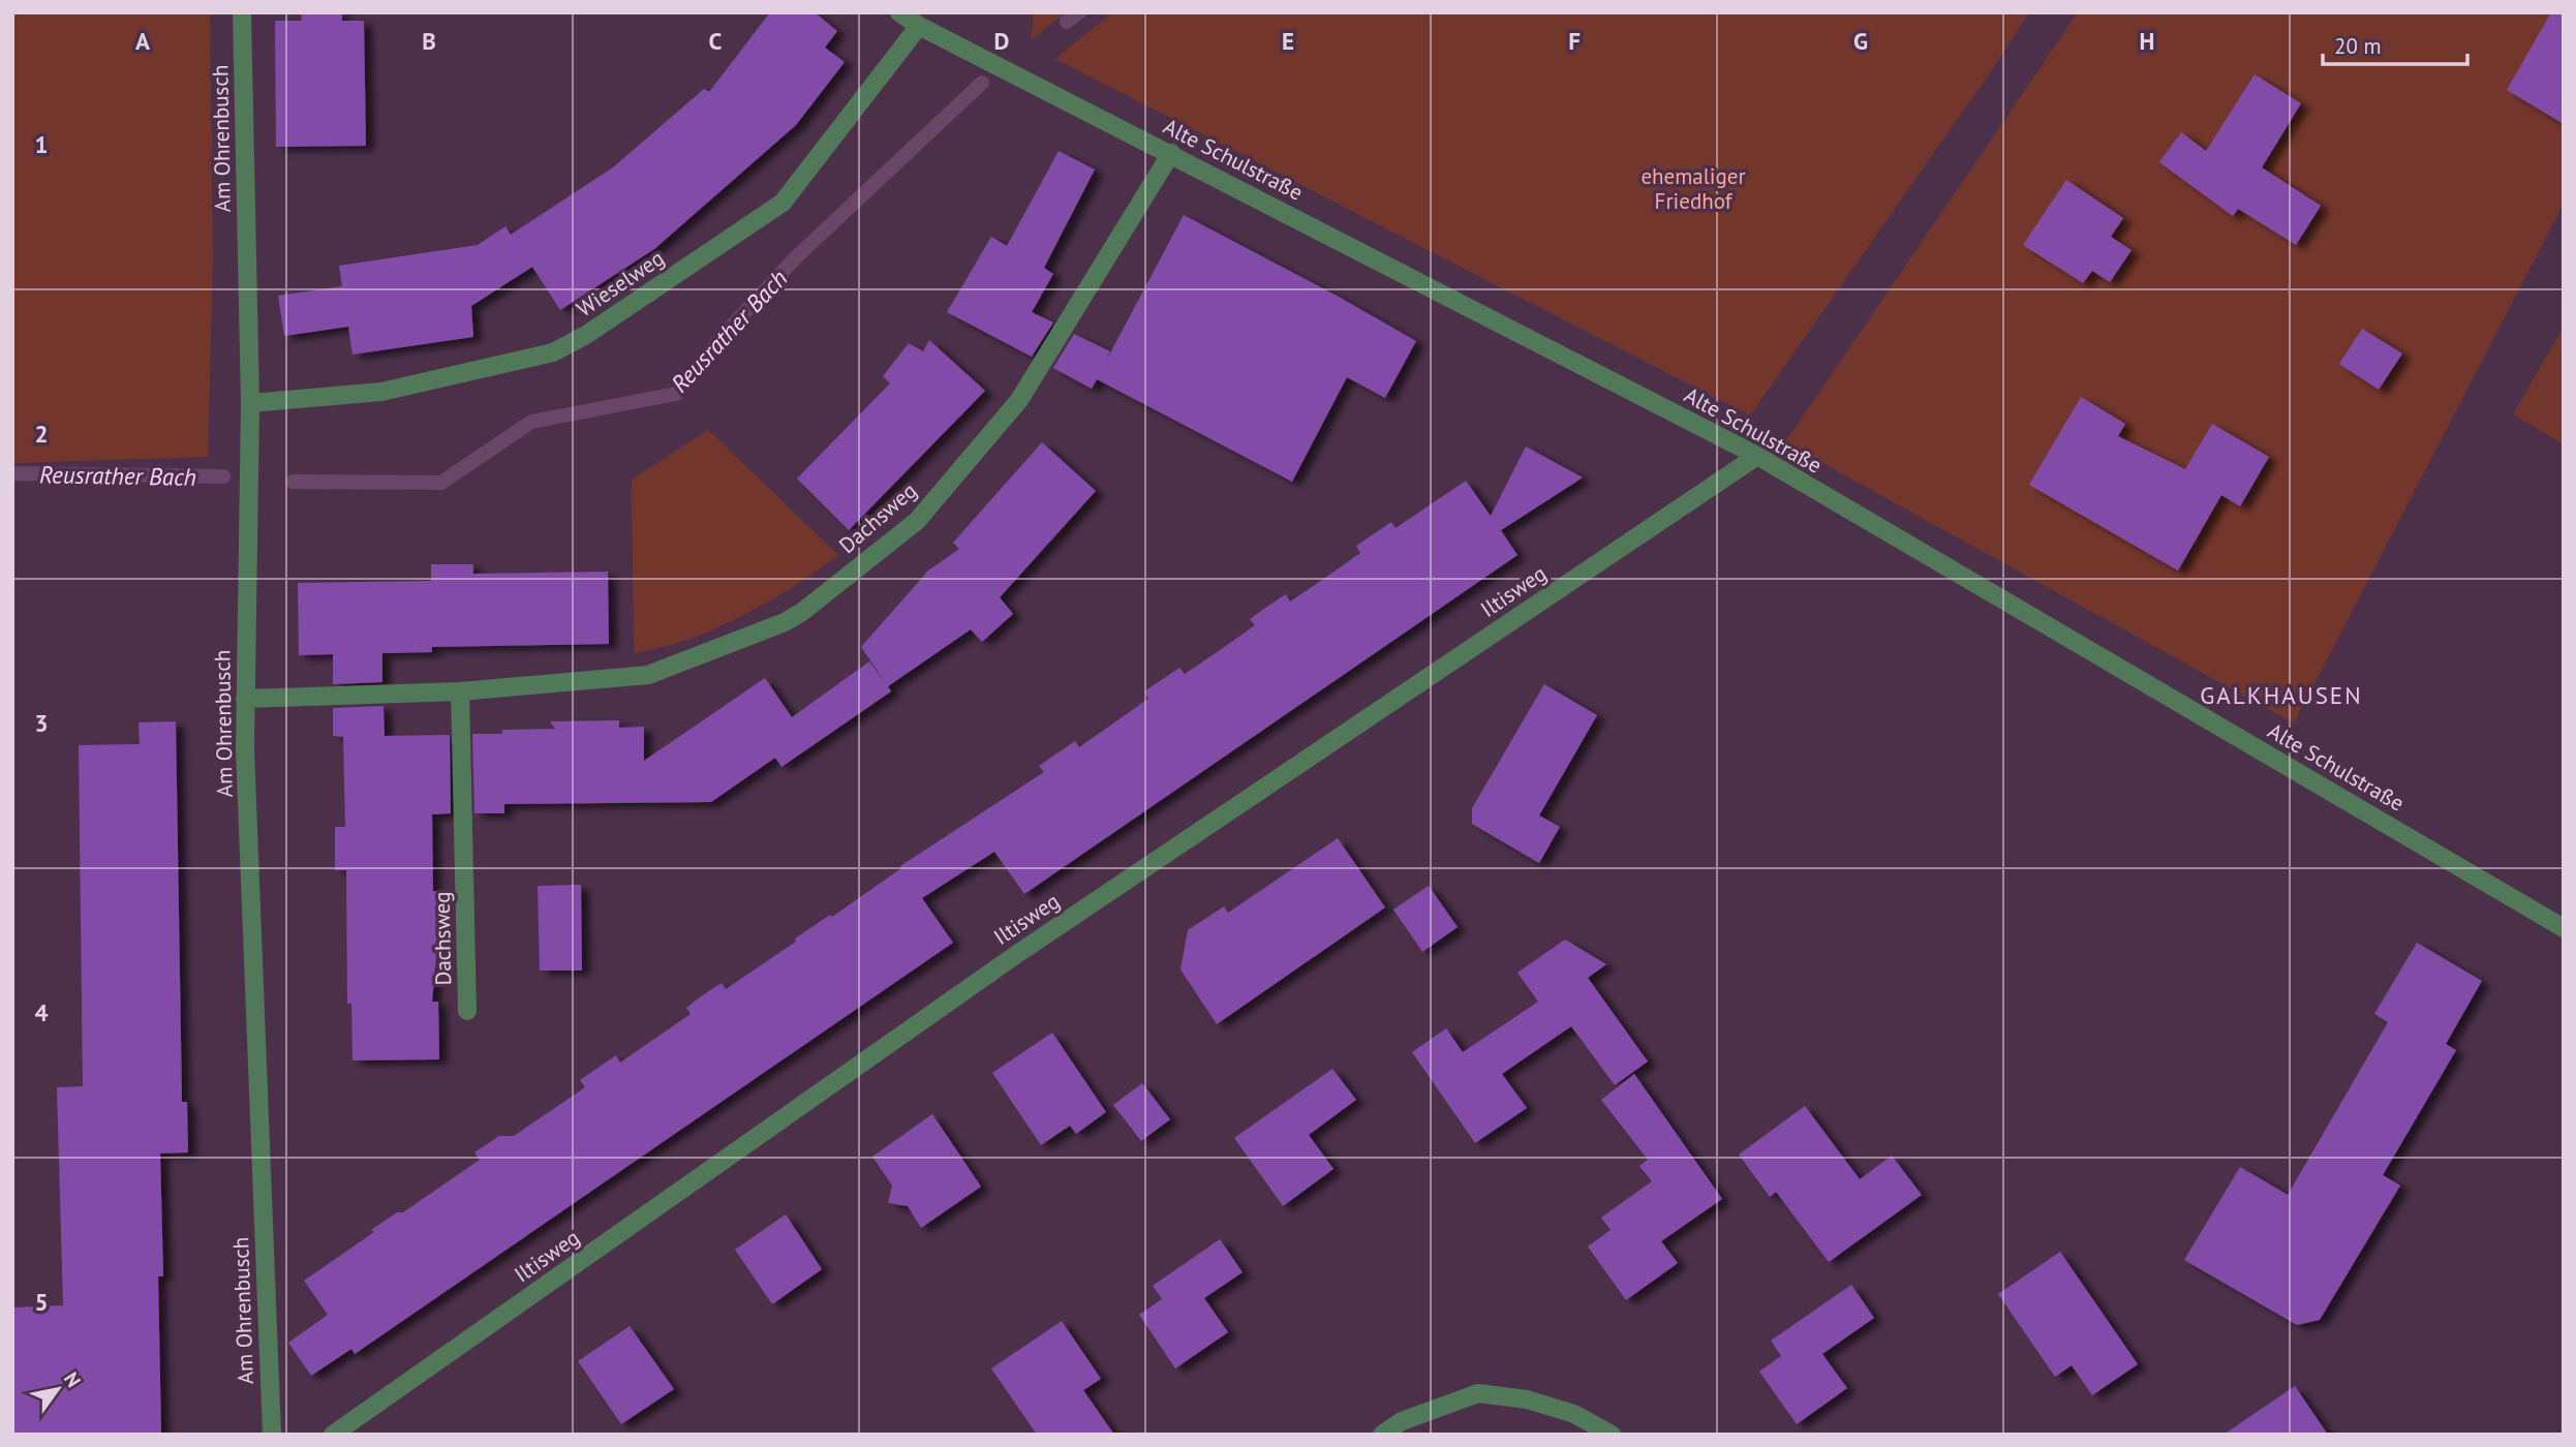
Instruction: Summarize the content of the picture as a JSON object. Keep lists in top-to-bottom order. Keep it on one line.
{"streets":{"street":["Am Ohrenbusch","Alte Schulstraße","Wieselweg","Dachsweg","Iltisweg"]},"crossings":[["Am Ohrenbusch","Wieselweg"],["Am Ohrenbusch","Dachsweg"],["Alte Schulstraße","Wieselweg"],["Alte Schulstraße","Dachsweg"],["Alte Schulstraße","Iltisweg"]],"districts":["GALKHAUSEN"],"water":["Reusrather Bach"],"parks":["ehemaliger Friedhof"],"scale_bar":"20 m","north":"top right","grid":{"columns":["A","B","C","D","E","F","G","H"],"rows":["1","2","3","4","5"]}}
